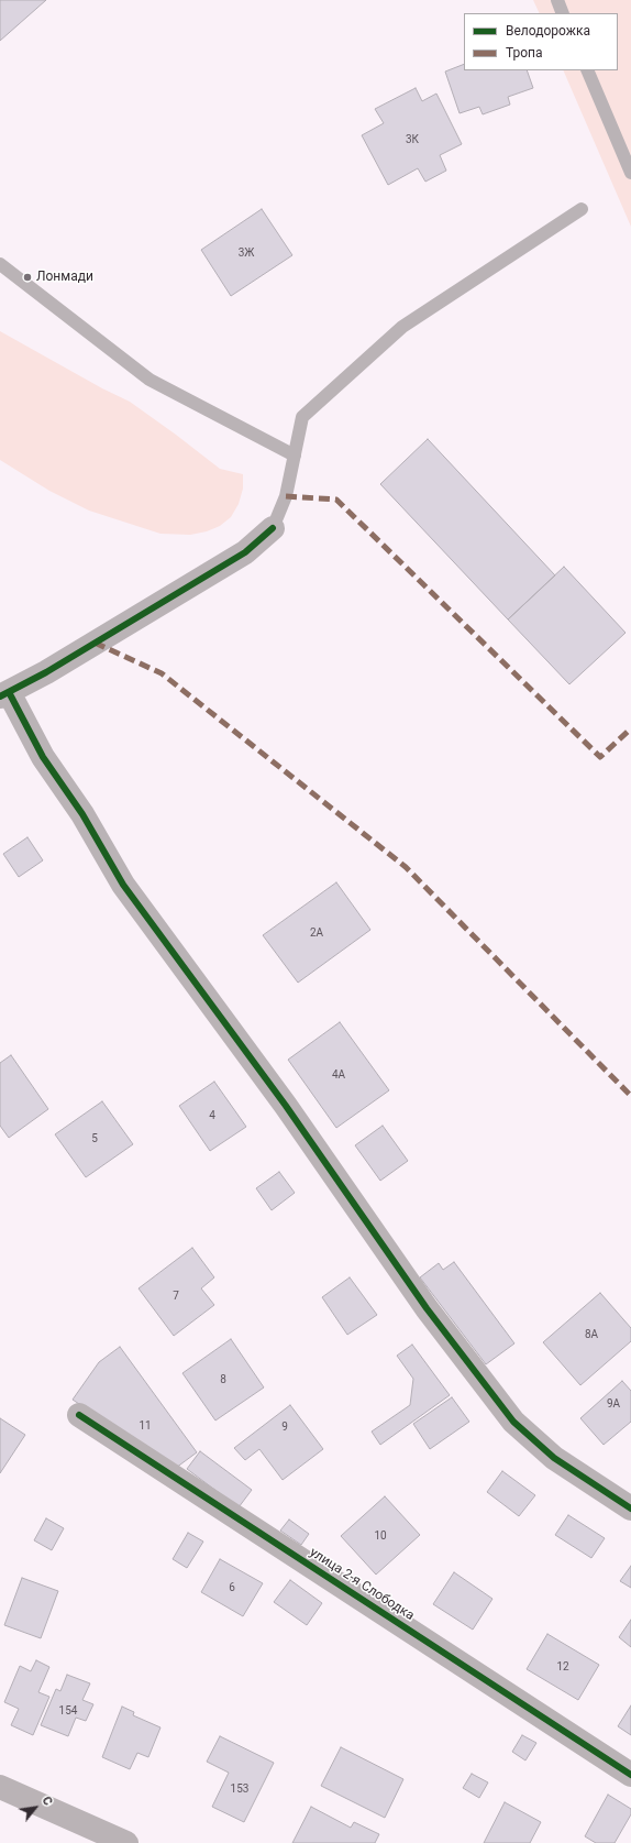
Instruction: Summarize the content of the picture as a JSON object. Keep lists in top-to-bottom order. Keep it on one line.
{"streets":{"street":["улица 2-я Слободка"]},"places":["Лонмади"],"house_numbers":["3К","3Ж","2А","4А","4","5","7","8А","8","9А","11","9","10","6","12","154","153"],"legend":["Велодорожка","Тропа"],"north":"top right"}
